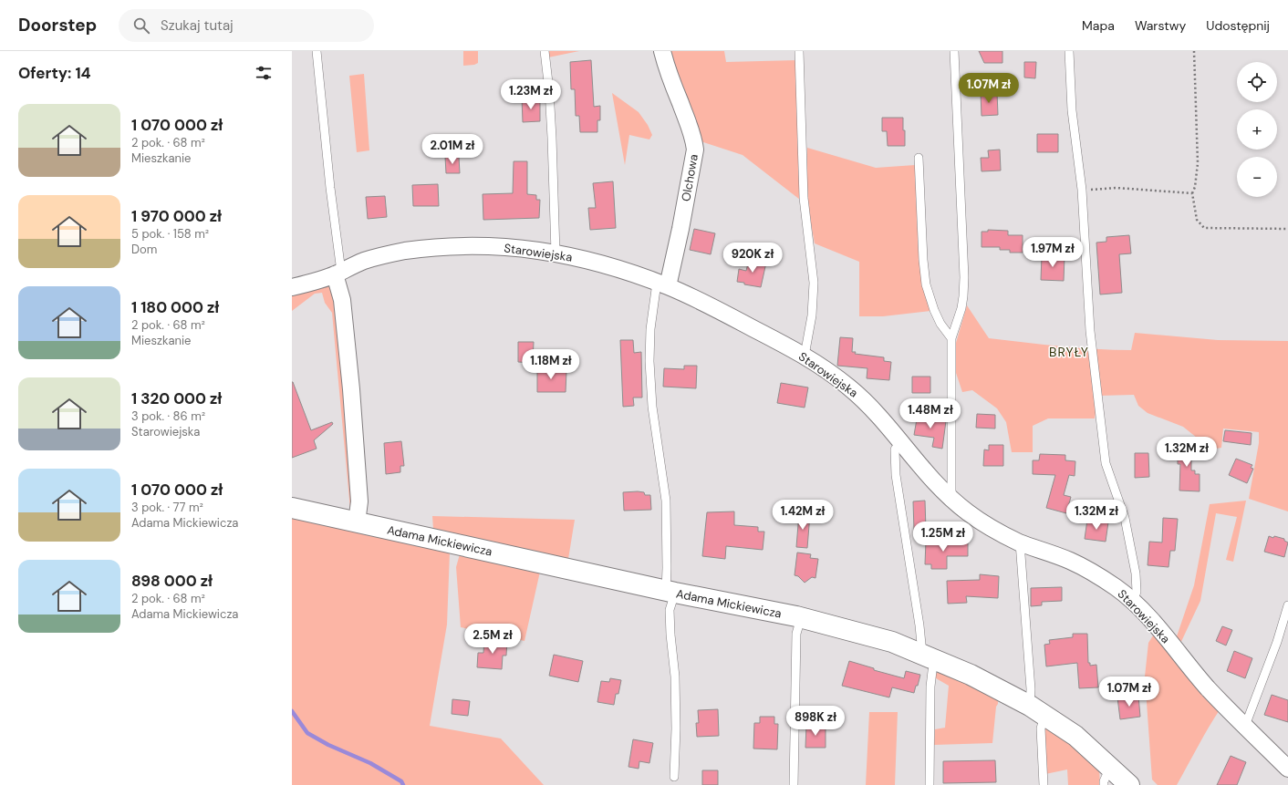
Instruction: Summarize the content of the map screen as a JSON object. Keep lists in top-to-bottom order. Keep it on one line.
{"streets":{"street":["Olchowa","Starowiejska","Adama Mickiewicza"]},"crossings":[["Olchowa","Starowiejska"]],"districts":["BRYŁY"],"page":{"header":"Doorstep","search":"Szukaj tutaj","nav":["Mapa","Warstwy","Udostępnij"],"heading":"Oferty: 14","map_buttons":["+","−"],"price":["1.07M zł","1.23M zł","2.01M zł","1.97M zł","920K zł","1.18M zł","1.48M zł","1.32M zł","1.42M zł","1.32M zł","1.25M zł","2.5M zł","1.07M zł","898K zł"],"list":[{"name":"1 070 000 zł","note":"2 pok. · 68 m² · Mieszkanie"},{"name":"1 970 000 zł","note":"5 pok. · 158 m² · Dom"},{"name":"1 180 000 zł","note":"2 pok. · 68 m² · Mieszkanie"},{"name":"1 320 000 zł","note":"3 pok. · 86 m² · Starowiejska"},{"name":"1 070 000 zł","note":"3 pok. · 77 m² · Adama Mickiewicza"},{"name":"898 000 zł","note":"2 pok. · 68 m² · Adama Mickiewicza"}]}}
